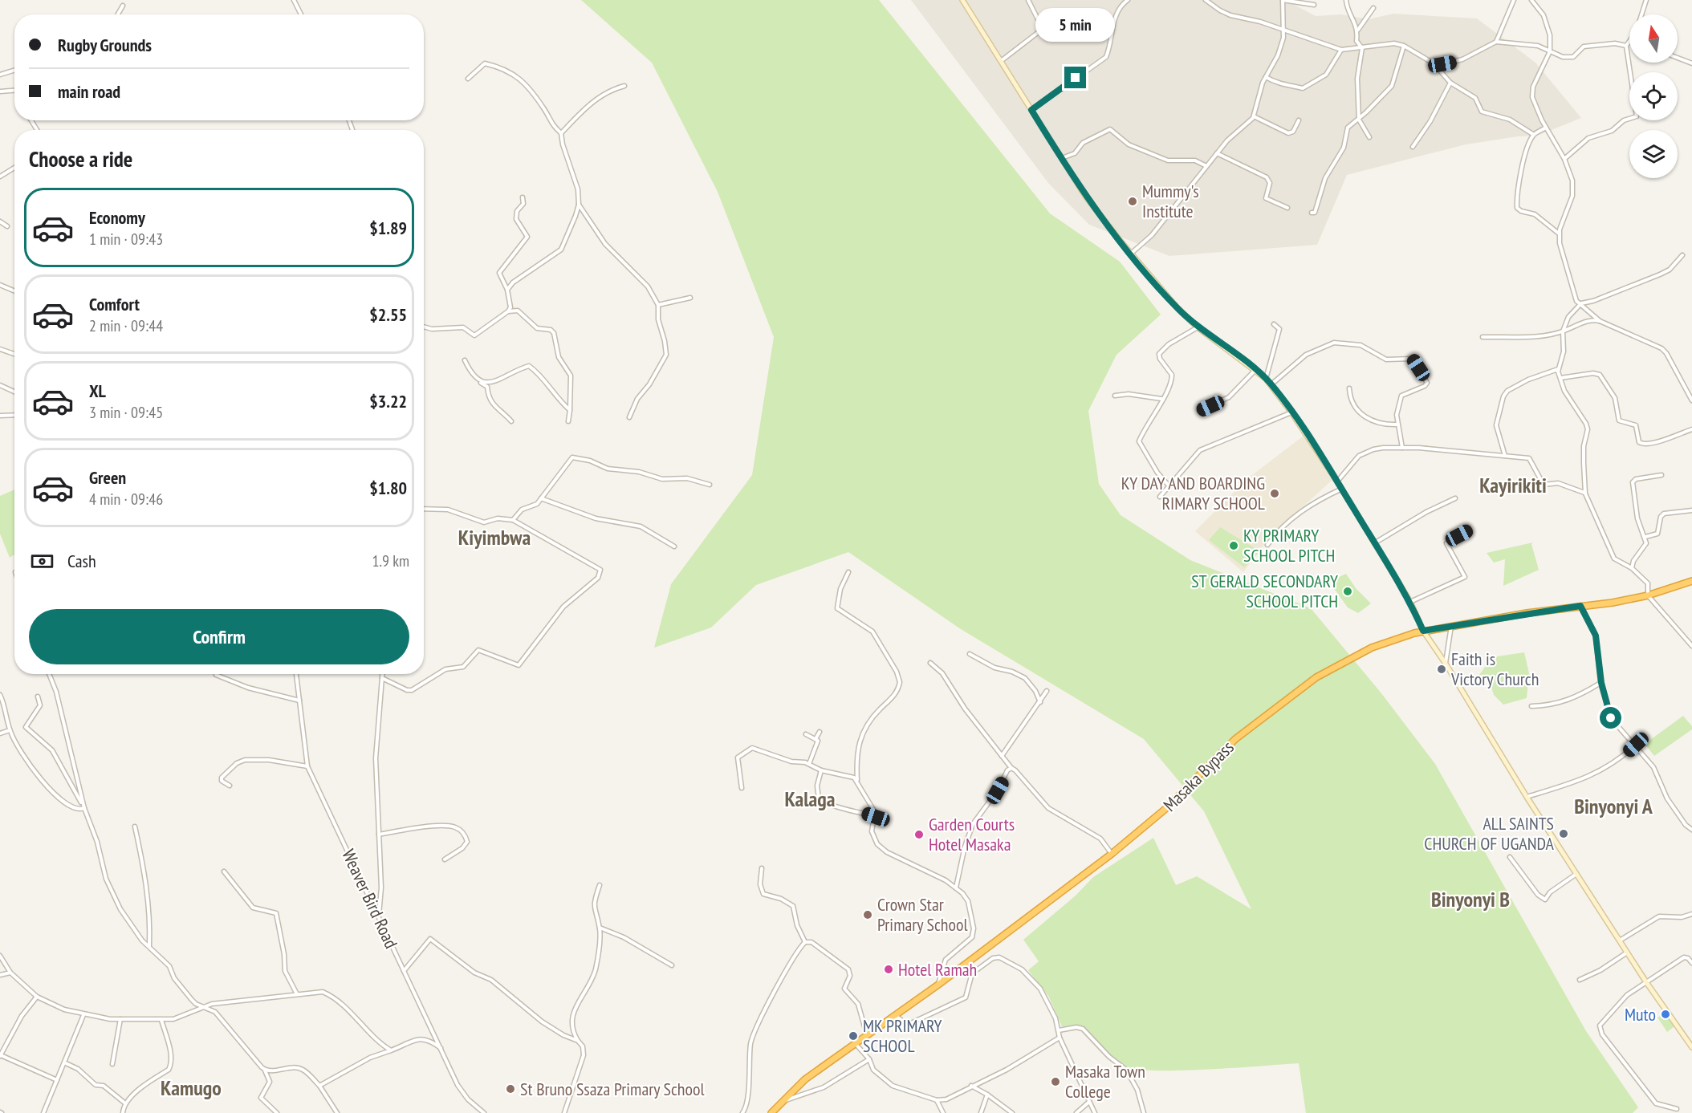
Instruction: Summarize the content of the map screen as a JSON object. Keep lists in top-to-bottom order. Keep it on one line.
{"streets":{"highway":["Masaka Bypass"],"street":["Weaver Bird Road"]},"districts":["Kayirikiti","Kiyimbwa","Kalaga","Binyonyi A","Binyonyi B","Kamugo"],"places":["Mummy's Institute","KY DAY AND BOARDING RIMARY SCHOOL","KY PRIMARY SCHOOL PITCH","ST GERALD SECONDARY SCHOOL PITCH","Faith is Victory Church","ALL SAINTS CHURCH OF UGANDA","Garden Courts Hotel Masaka","Crown Star Primary School","Hotel Ramah","Muto","MK PRIMARY SCHOOL","Masaka Town College","St Bruno Ssaza Primary School"],"north":"top","page":{"bubble":"5 min","banner":["Rugby Grounds","main road"],"heading":"Choose a ride","list":[{"name":"Economy","note":"1 min · 09:43","value":"$1.89"},{"name":"Comfort","note":"2 min · 09:44","value":"$2.55"},{"name":"XL","note":"3 min · 09:45","value":"$3.22"},{"name":"Green","note":"4 min · 09:46","value":"$1.80"}],"pay":["Cash","1.9 km"],"buttons":"Confirm"}}
